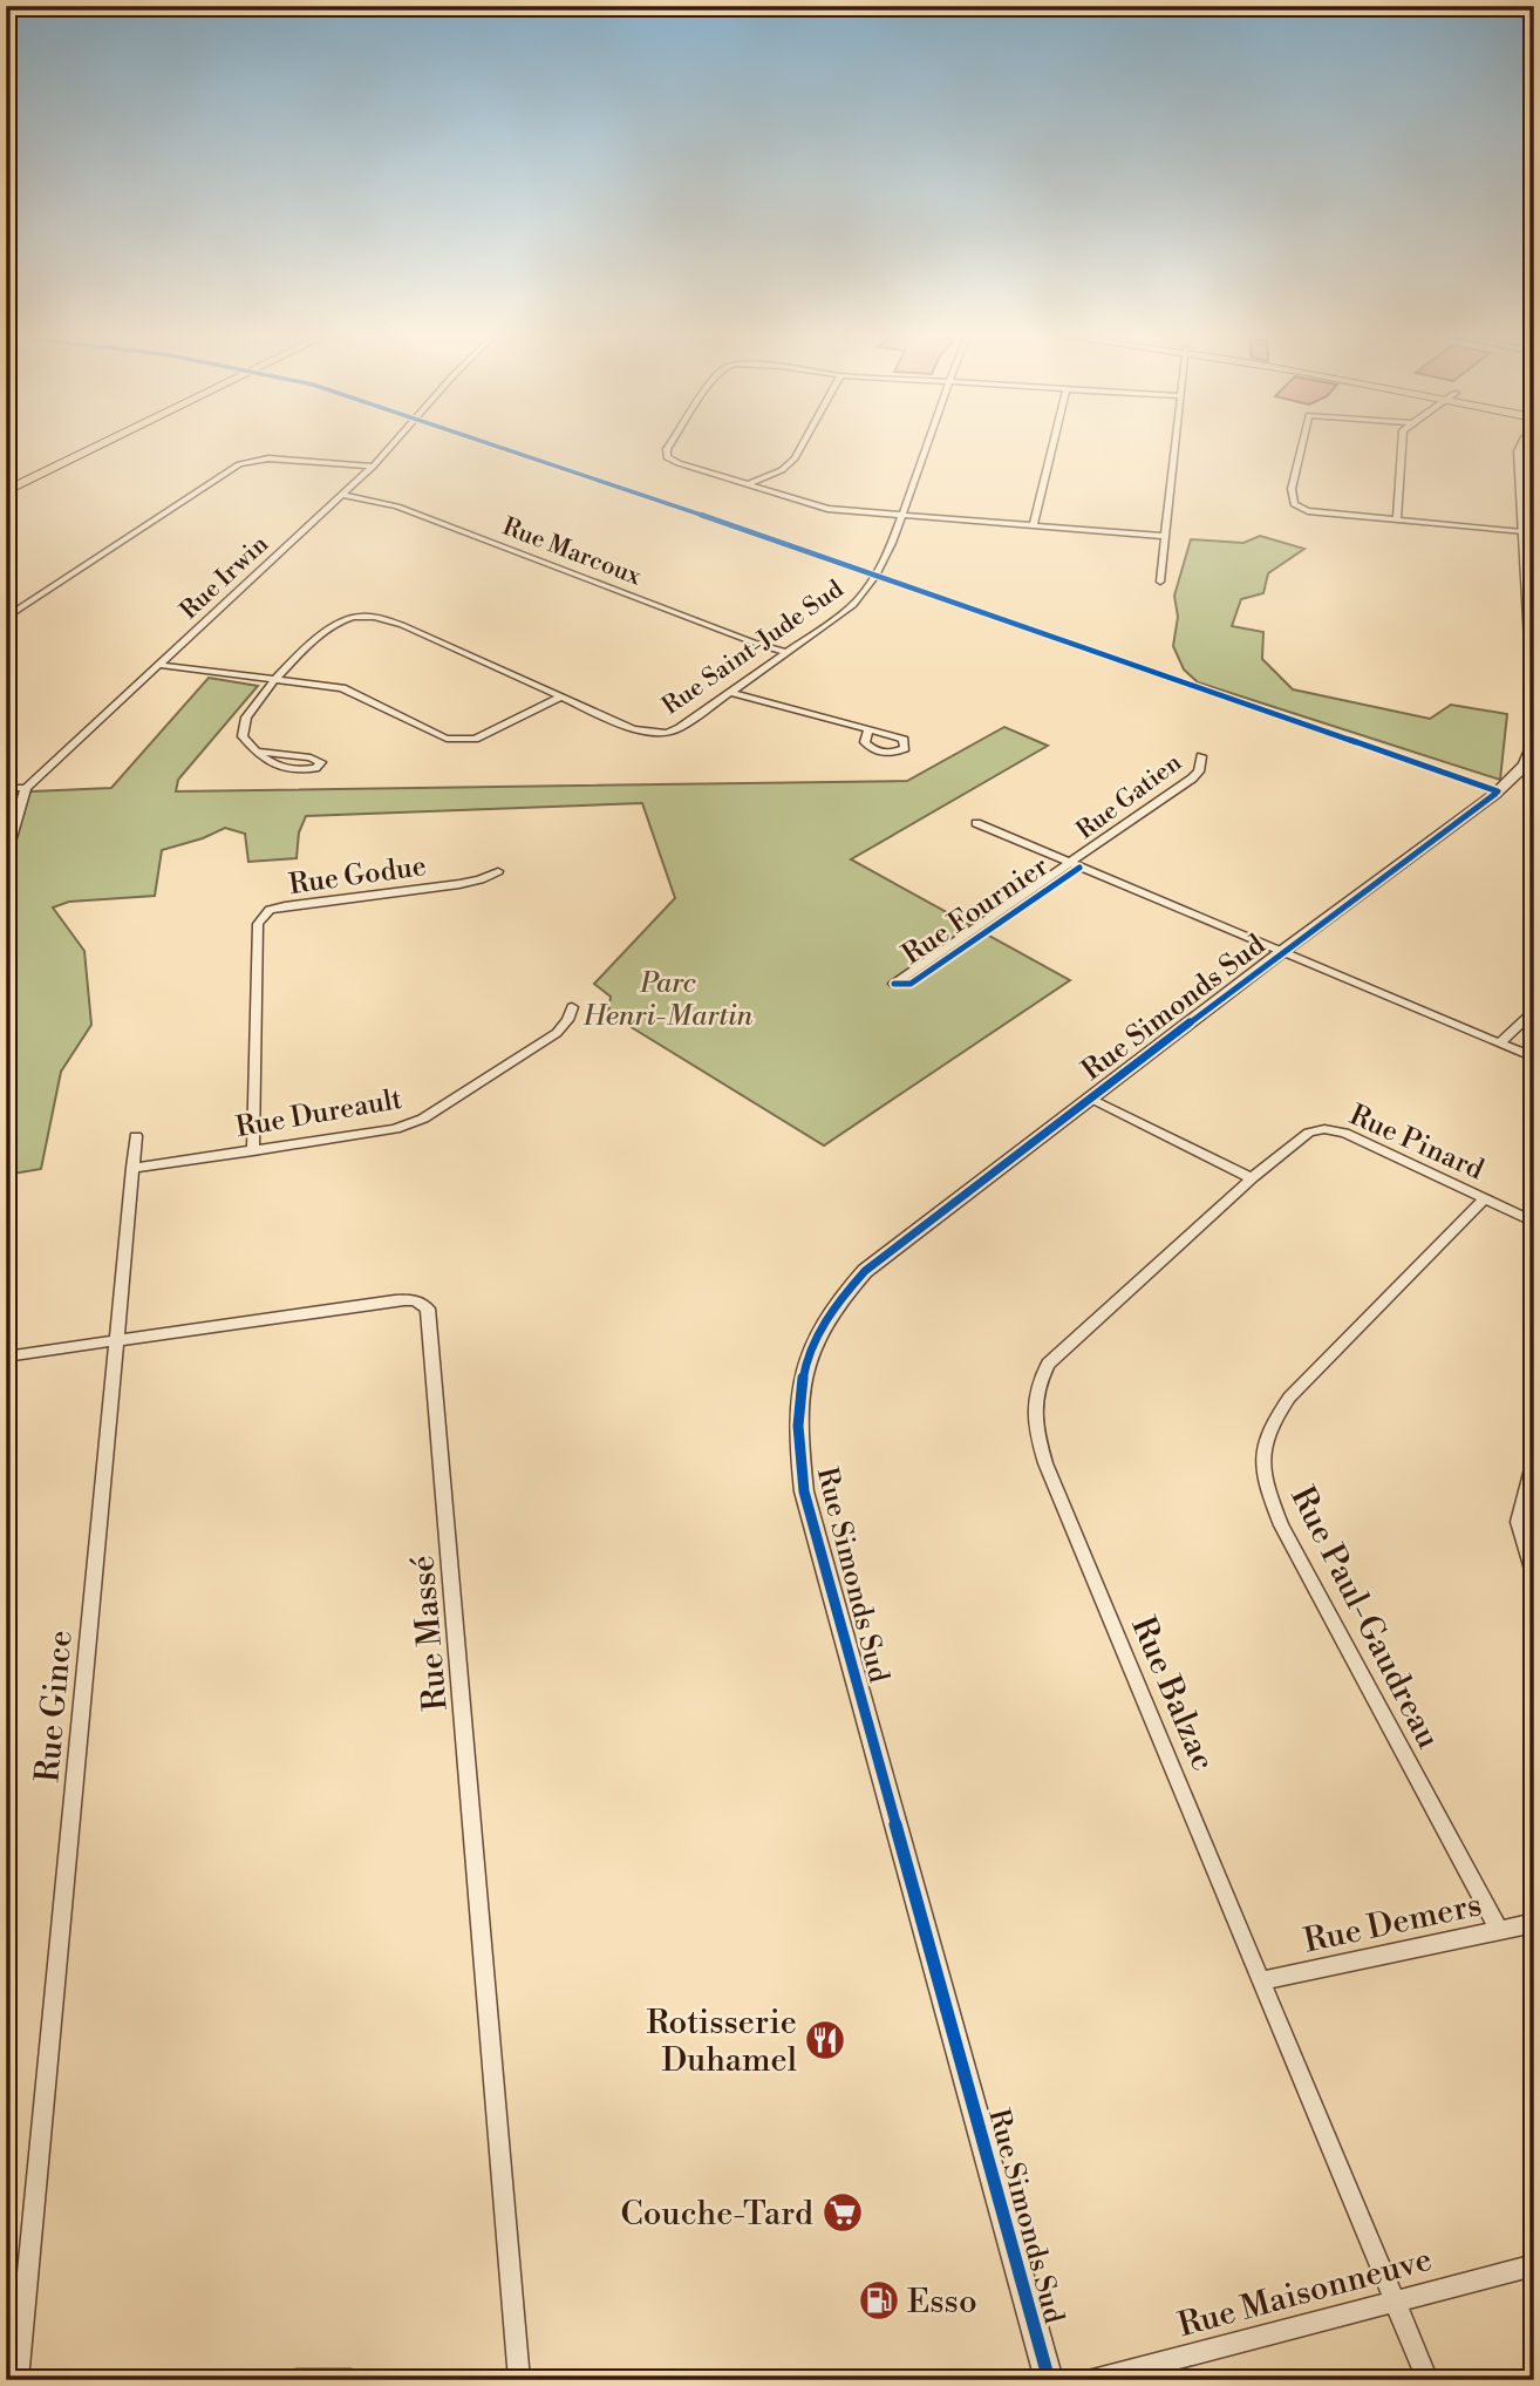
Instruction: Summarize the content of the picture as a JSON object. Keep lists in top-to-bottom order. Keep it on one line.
{"streets":{"street":["Rue Marcoux","Rue Irwin","Rue Saint-Jude Sud","Rue Gatien","Rue Godue","Rue Fournier","Rue Simonds Sud","Rue Dureault","Rue Pinard","Rue Paul-Gaudreau","Rue Massé","Rue Balzac","Rue Gince","Rue Demers","Rue Maisonneuve"]},"crossings":[["Rue Marcoux","Rue Irwin"],["Rue Marcoux","Rue Saint-Jude Sud"],["Rue Gatien","Rue Fournier"],["Rue Godue","Rue Dureault"],["Rue Fournier","Rue Simonds Sud"],["Rue Dureault","Rue Gince"],["Rue Pinard","Rue Paul-Gaudreau"],["Rue Pinard","Rue Balzac"],["Rue Paul-Gaudreau","Rue Demers"],["Rue Massé","Rue Gince"],["Rue Balzac","Rue Demers"],["Rue Balzac","Rue Maisonneuve"]],"parks":["Parc Henri-Martin"],"places":{"restaurant":["Rotisserie Duhamel"],"supermarket":["Couche-Tard"],"fuel station":["Esso"]}}
